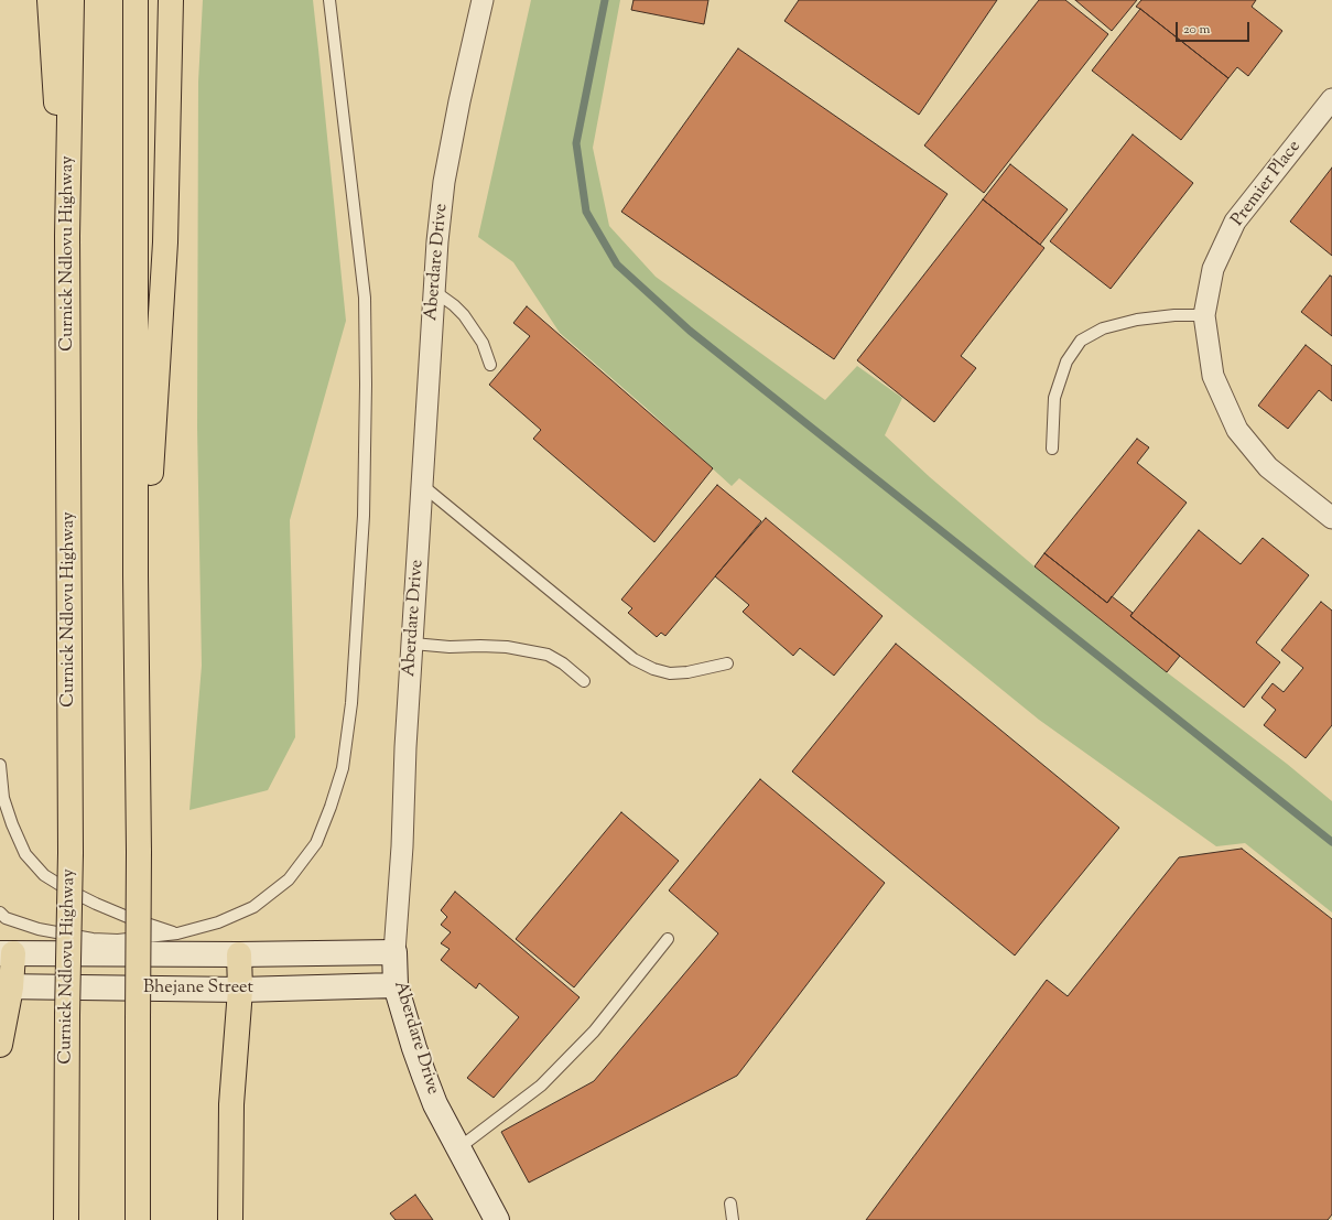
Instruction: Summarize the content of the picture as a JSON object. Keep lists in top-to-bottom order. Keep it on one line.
{"streets":{"main road":["Curnick Ndlovu Highway"],"street":["Premier Place","Aberdare Drive","Bhejane Street"]},"crossings":[["Aberdare Drive","Bhejane Street"]],"scale_bar":"20 m"}
